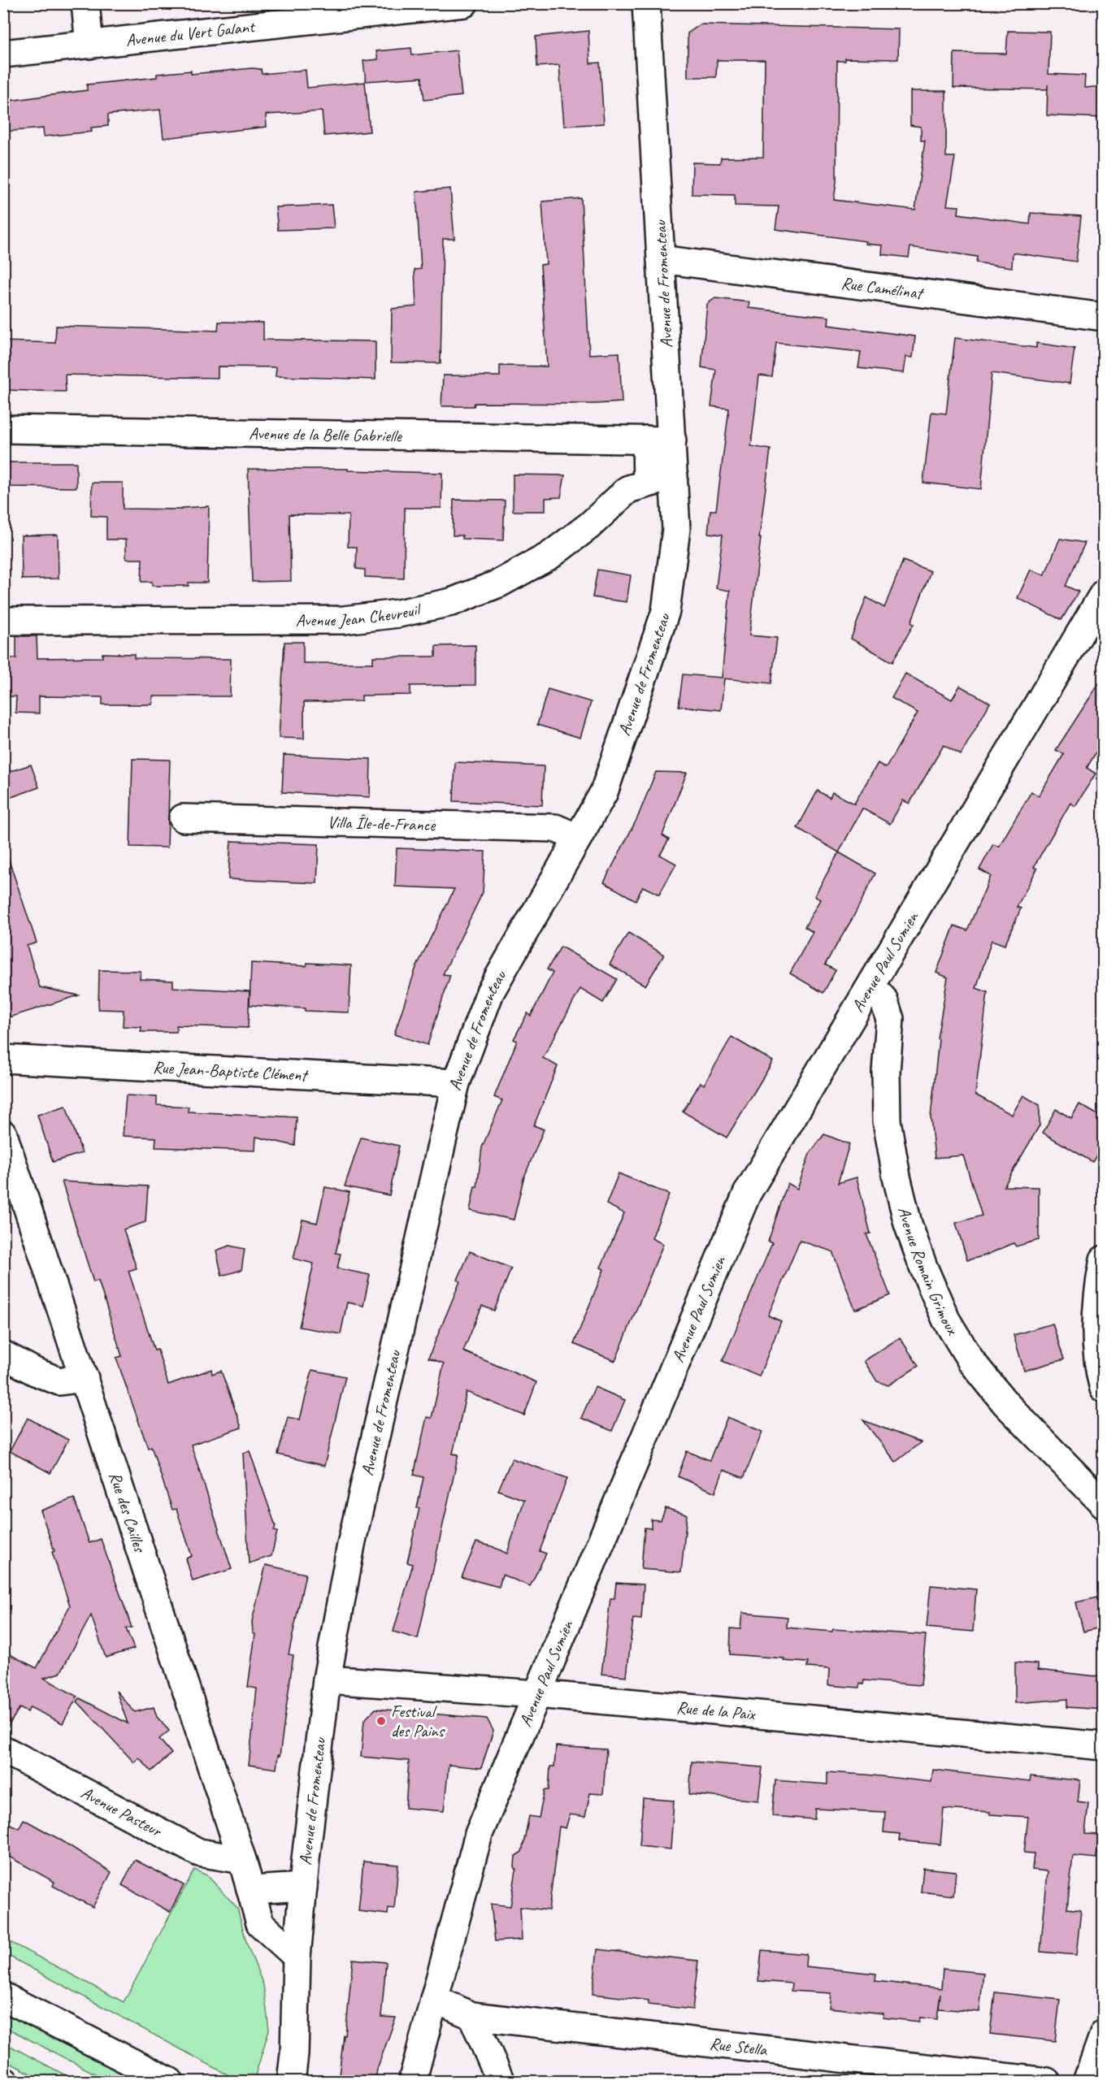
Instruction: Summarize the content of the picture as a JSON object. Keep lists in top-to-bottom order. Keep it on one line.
{"streets":{"street":["Avenue du Vert Galant","Avenue de Fromenteau","Rue Camélinat","Avenue de la Belle Gabrielle","Avenue Jean Chevreuil","Villa Île-de-France","Avenue Paul Sumien","Rue Jean-Baptiste Clément","Avenue Romain Grimoux","Rue des Cailles","Rue de la Paix","Avenue Pasteur","Rue Stella"]},"crossings":[["Avenue de Fromenteau","Rue Camélinat"],["Avenue de Fromenteau","Avenue de la Belle Gabrielle"],["Avenue de Fromenteau","Avenue Jean Chevreuil"],["Avenue de Fromenteau","Villa Île-de-France"],["Avenue de Fromenteau","Rue Jean-Baptiste Clément"],["Avenue de Fromenteau","Rue des Cailles"],["Avenue de Fromenteau","Rue de la Paix"],["Avenue Paul Sumien","Avenue Romain Grimoux"],["Avenue Paul Sumien","Rue de la Paix"],["Avenue Paul Sumien","Rue Stella"],["Rue des Cailles","Avenue Pasteur"]],"places":["Festival des Pains"]}
